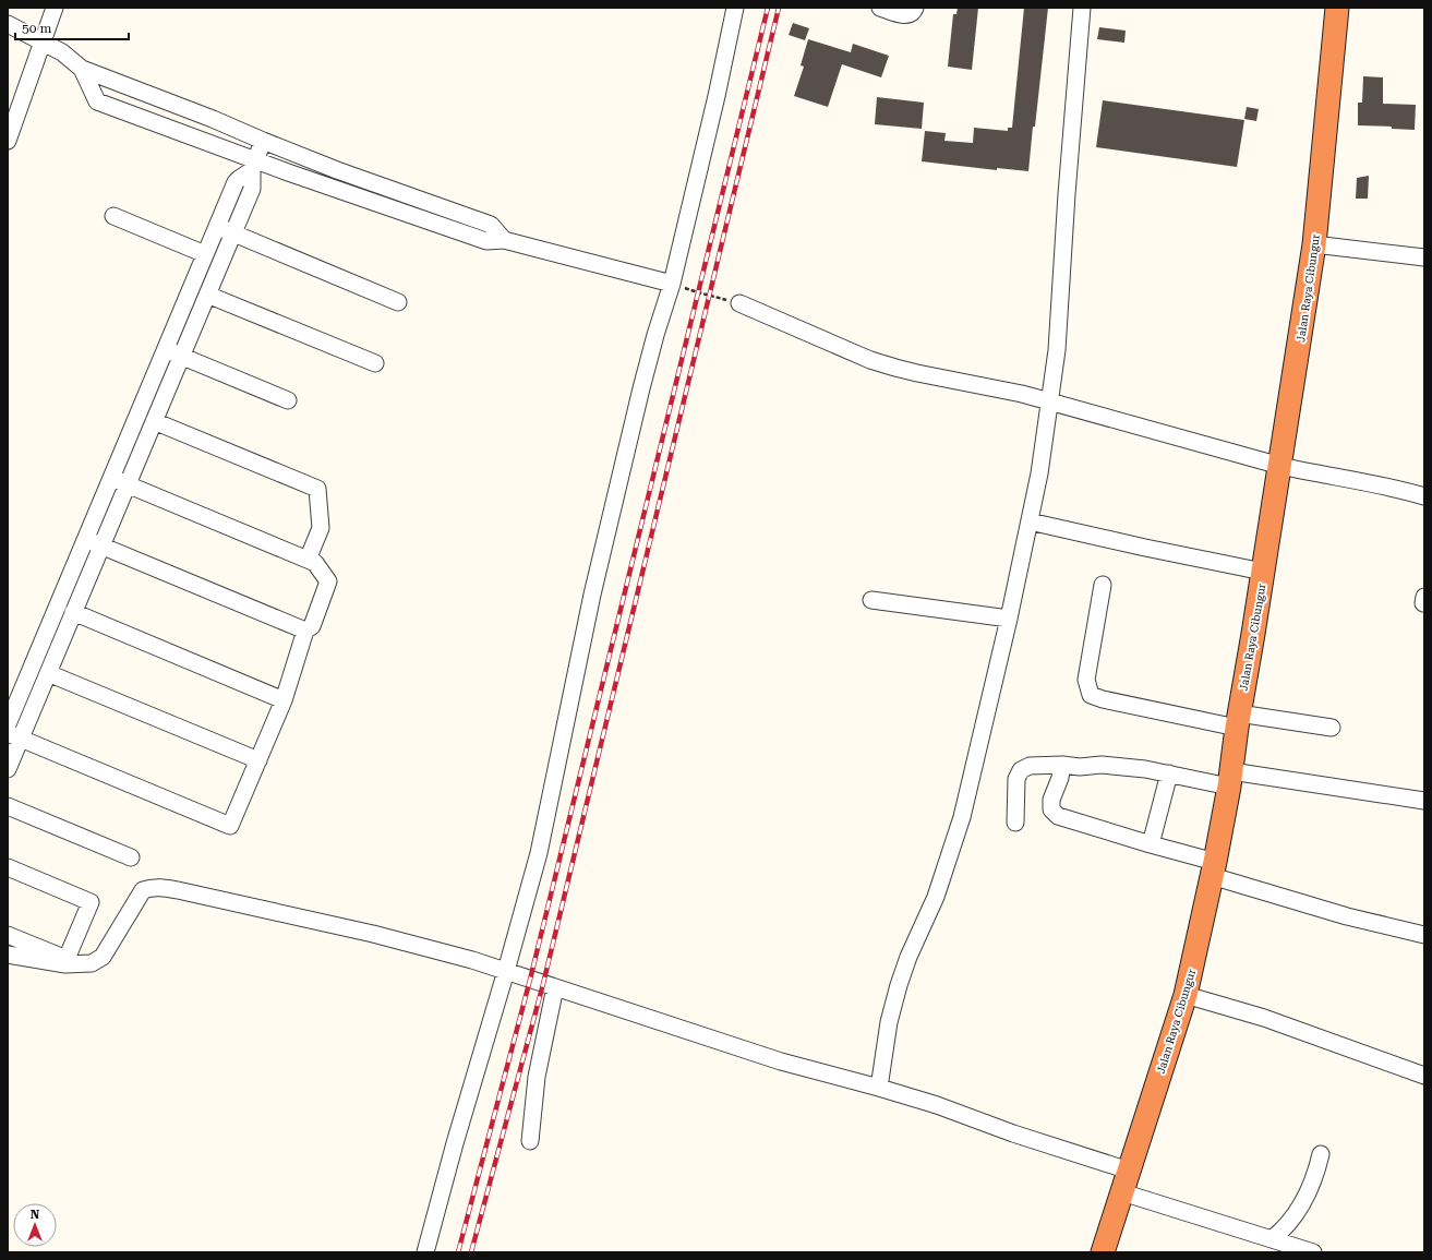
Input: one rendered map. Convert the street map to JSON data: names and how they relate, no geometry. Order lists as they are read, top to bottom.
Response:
{
  "streets": {
    "highway": ["Jalan Raya Cibungur"]
  },
  "scale_bar": "50 m",
  "north": "top"
}
